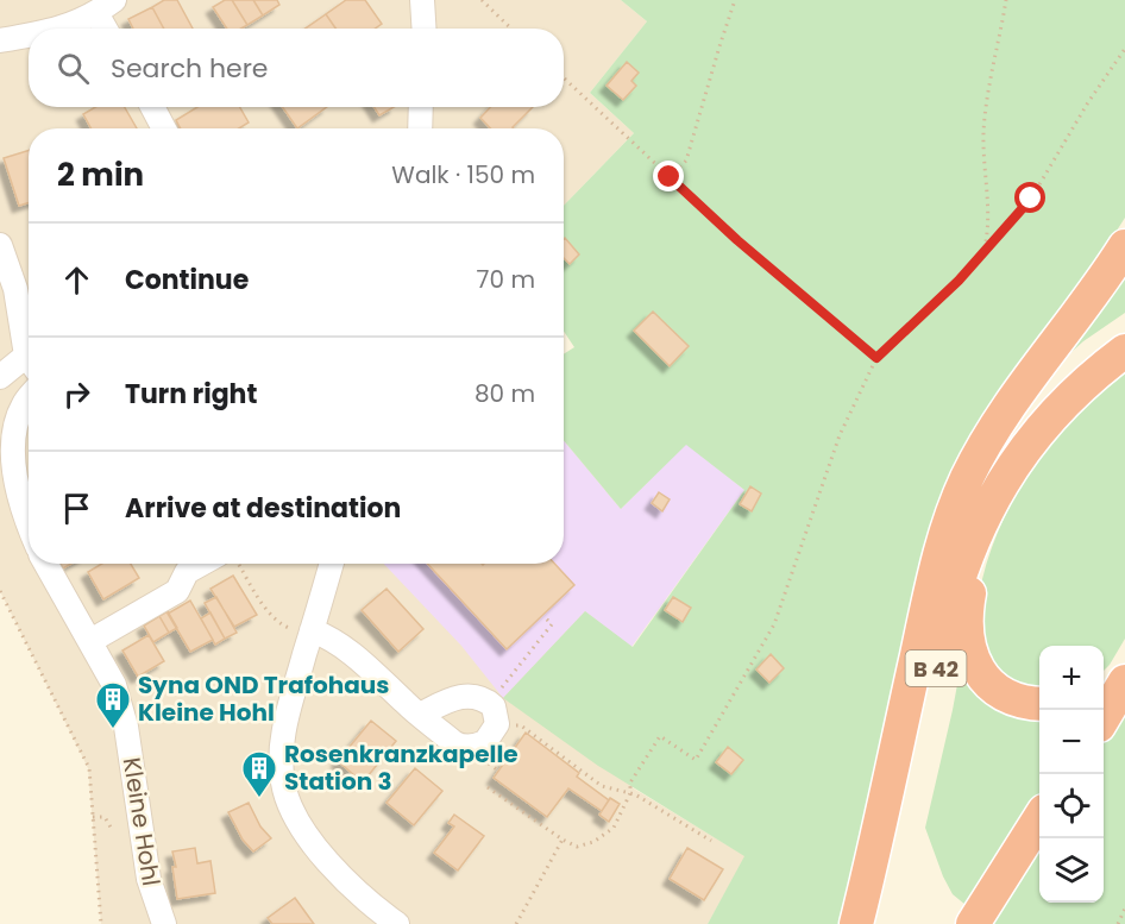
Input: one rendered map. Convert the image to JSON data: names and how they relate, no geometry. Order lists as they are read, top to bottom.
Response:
{
  "streets": {
    "highway": ["B 42"],
    "street": ["Kleine Hohl"]
  },
  "places": {
    "building": ["Syna OND Trafohaus Kleine Hohl", "Rosenkranzkapelle Station 3"]
  },
  "page": {
    "search": "Search here",
    "heading": ["2 min", "Walk · 150 m"],
    "list": [
      ["Continue", "70 m"],
      ["Turn right", "80 m"],
      "Arrive at destination"
    ],
    "map_buttons": ["+", "−"]
  }
}
